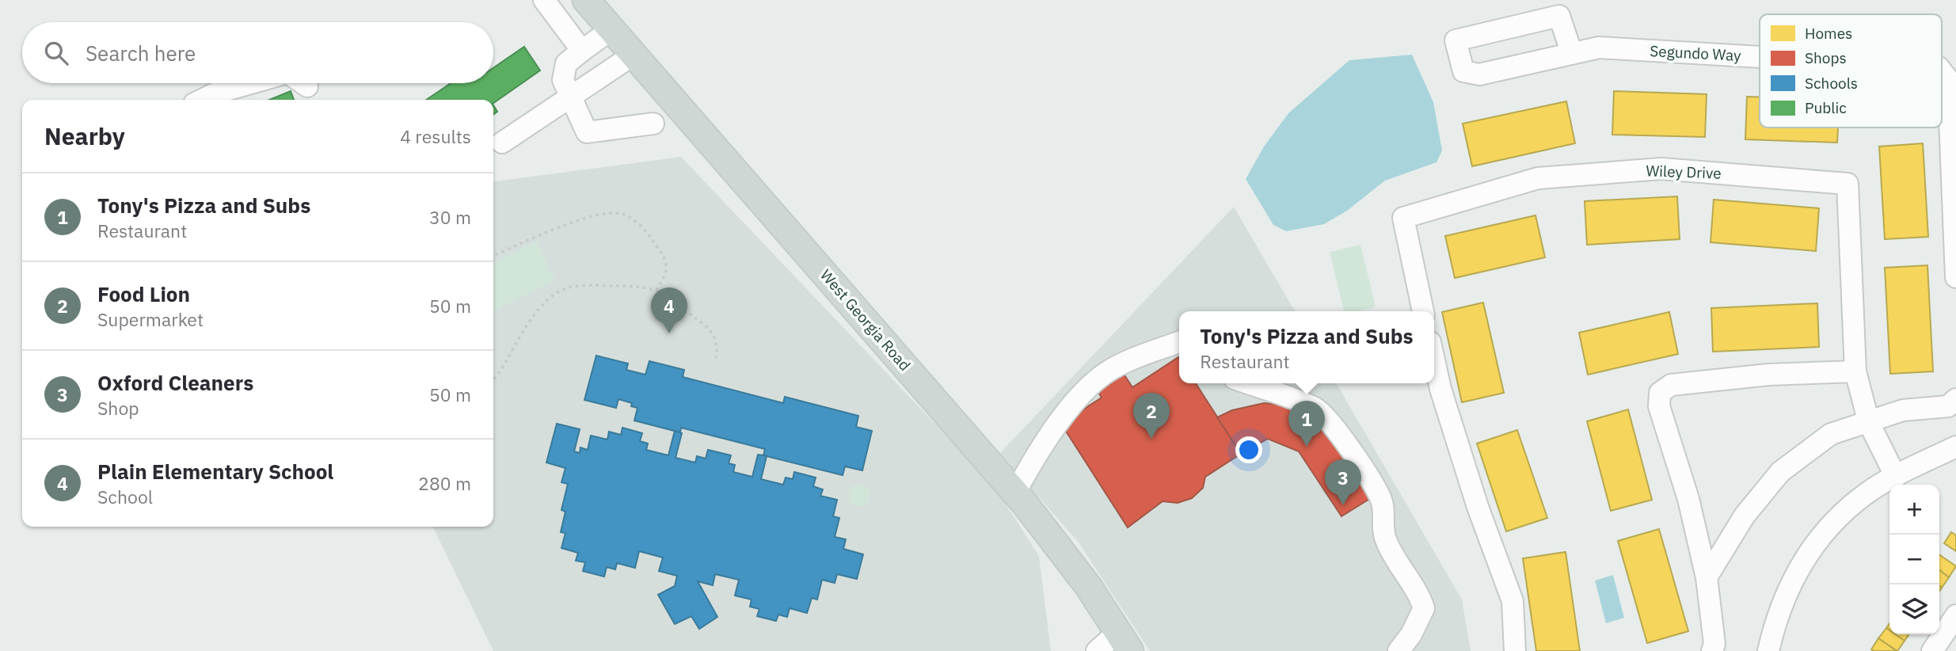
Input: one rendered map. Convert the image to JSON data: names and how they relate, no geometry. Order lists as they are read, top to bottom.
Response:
{
  "streets": {
    "main road": ["West Georgia Road"],
    "street": ["Segundo Way", "Wiley Drive"]
  },
  "legend": [
    "Homes",
    "Shops",
    "Schools",
    "Public"
  ],
  "page": {
    "search": "Search here",
    "heading": ["Nearby", "4 results"],
    "list": [
      {
        "mark": "1",
        "name": "Tony's Pizza and Subs",
        "note": "Restaurant",
        "value": "30 m"
      },
      {
        "mark": "2",
        "name": "Food Lion",
        "note": "Supermarket",
        "value": "50 m"
      },
      {
        "mark": "3",
        "name": "Oxford Cleaners",
        "note": "Shop",
        "value": "50 m"
      },
      {
        "mark": "4",
        "name": "Plain Elementary School",
        "note": "School",
        "value": "280 m"
      }
    ],
    "pins": [
      "4",
      "2",
      "1",
      "3"
    ],
    "popup": ["Tony's Pizza and Subs", "Restaurant"],
    "map_buttons": ["+", "−"]
  }
}
